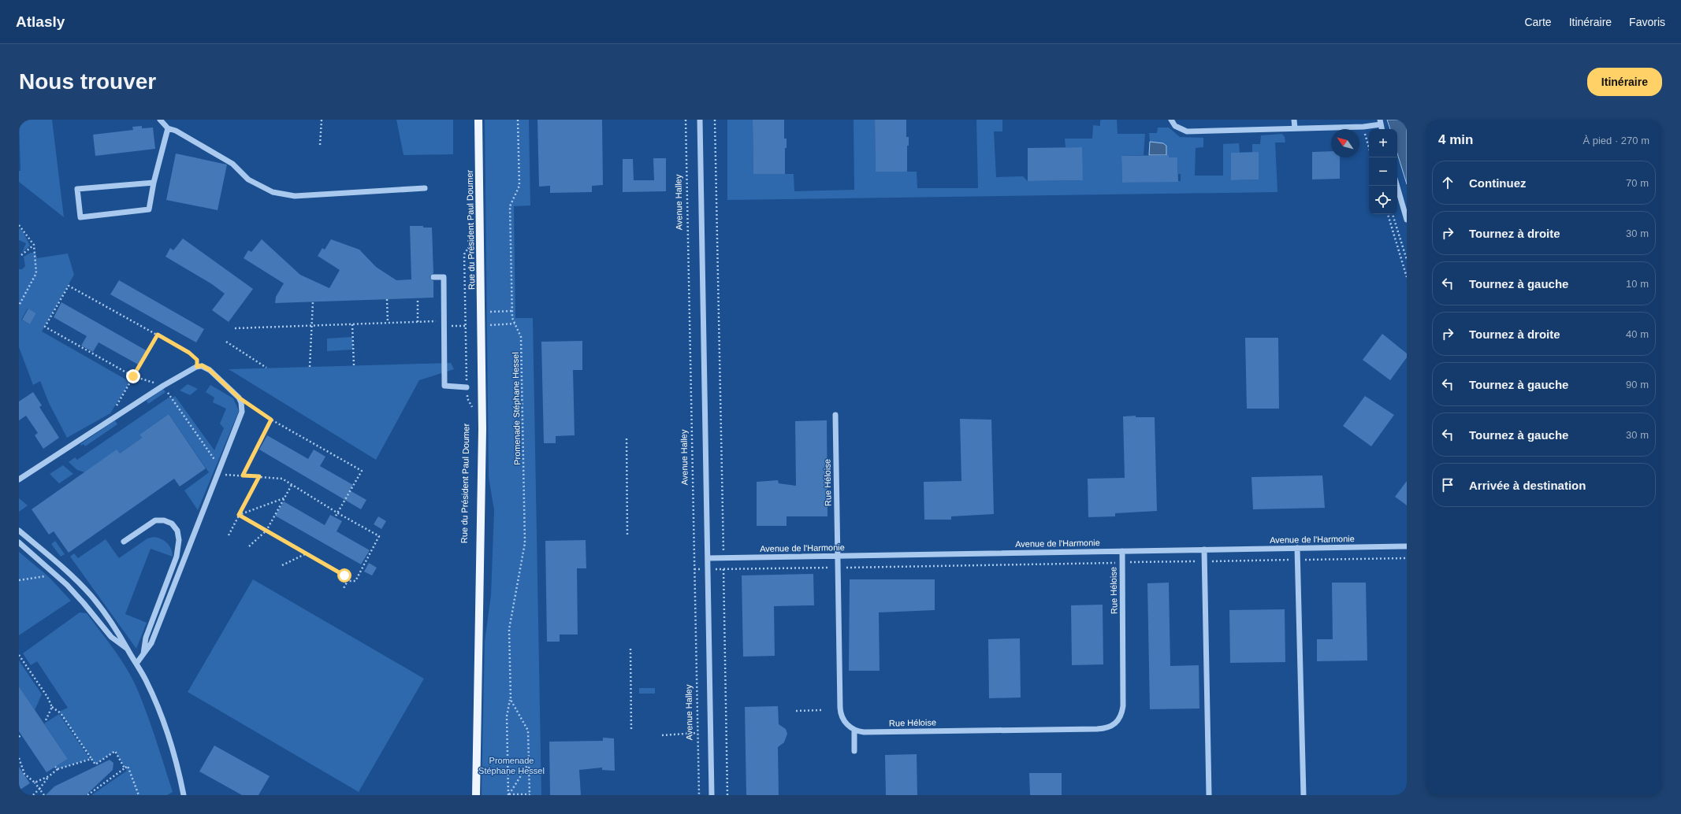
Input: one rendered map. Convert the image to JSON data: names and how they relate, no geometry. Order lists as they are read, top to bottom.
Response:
{
  "streets": {
    "main road": ["Rue du Président Paul Doumer"],
    "street": ["Rue Héloise", "Avenue de l'Harmonie"],
    "path": ["Avenue Halley", "Promenade Stéphane Hessel"]
  },
  "crossings": [
    ["Rue Héloise", "Avenue de l'Harmonie"]
  ],
  "parks": ["Promenade Stéphane Hessel"],
  "north": "top left",
  "page": {
    "header": "Atlasly",
    "nav": ["Carte", "Itinéraire", "Favoris"],
    "buttons": "Itinéraire",
    "title": "Nous trouver",
    "heading": ["4 min", "À pied · 270 m"],
    "map_buttons": ["+", "−"],
    "list": [
      ["Continuez", "70 m"],
      ["Tournez à droite", "30 m"],
      ["Tournez à gauche", "10 m"],
      ["Tournez à droite", "40 m"],
      ["Tournez à gauche", "90 m"],
      ["Tournez à gauche", "30 m"],
      "Arrivée à destination"
    ]
  }
}
